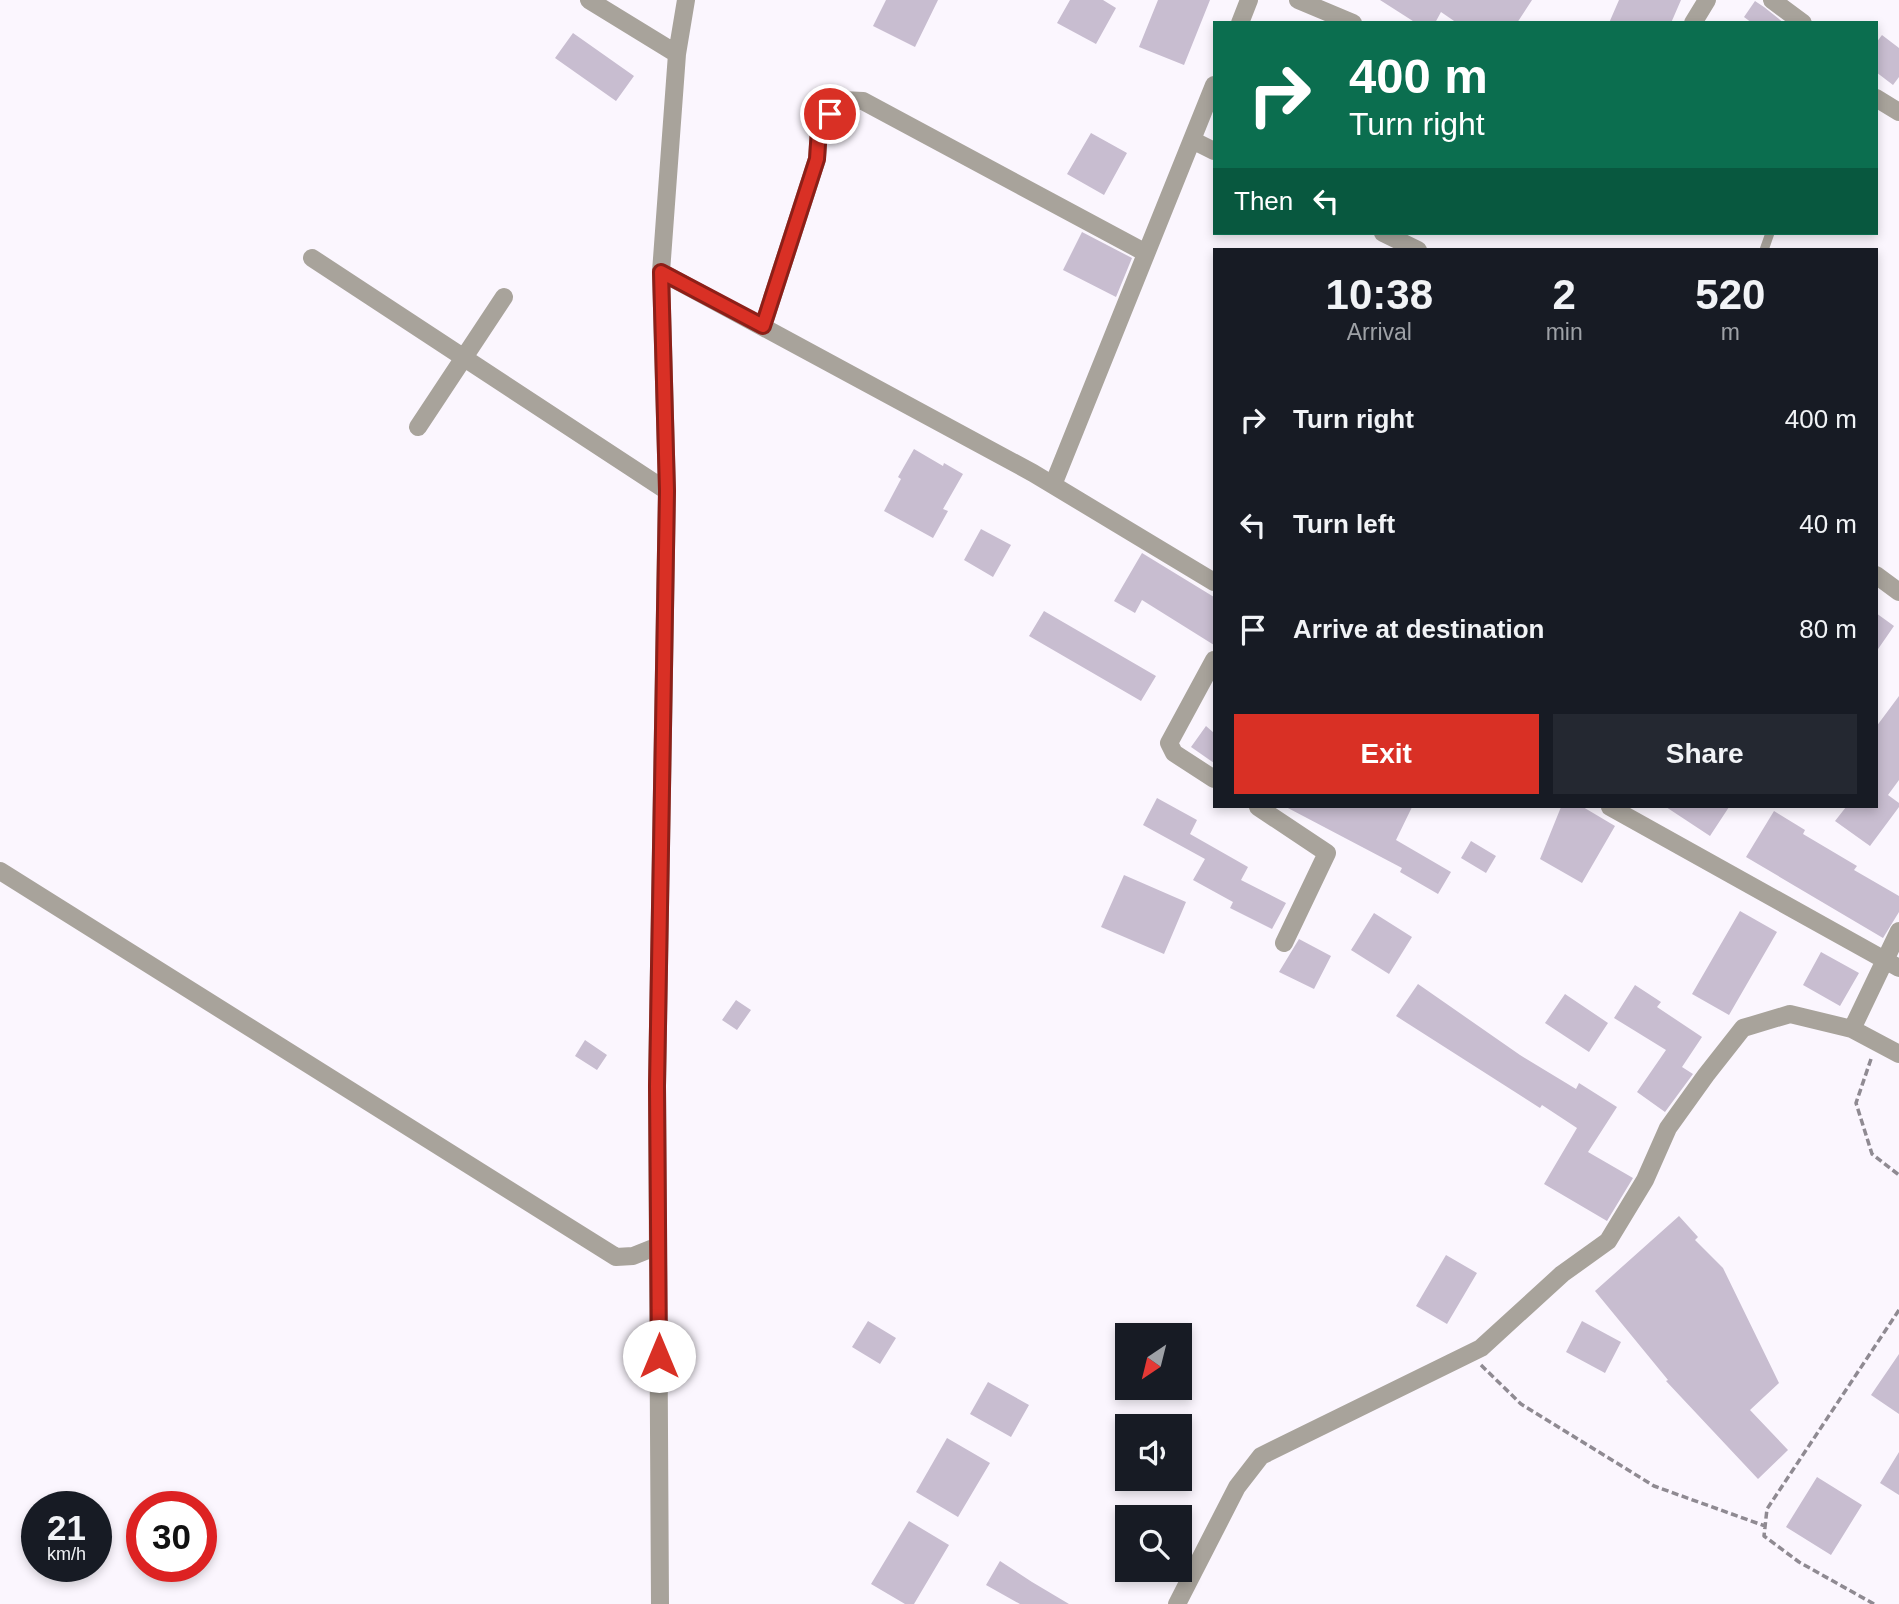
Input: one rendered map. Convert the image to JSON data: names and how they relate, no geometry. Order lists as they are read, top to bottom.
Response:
{
  "north": "bottom left",
  "page": {
    "turn": ["400 m", "Turn right"],
    "then": "Then",
    "eta": [
      "10:38",
      "Arrival",
      "2",
      "min",
      "520",
      "m"
    ],
    "list": [
      {
        "name": "Turn right",
        "value": "400 m"
      },
      {
        "name": "Turn left",
        "value": "40 m"
      },
      {
        "name": "Arrive at destination",
        "value": "80 m"
      }
    ],
    "buttons": ["Exit", "Share"],
    "speed": "21 km/h",
    "limit": "30"
  }
}
